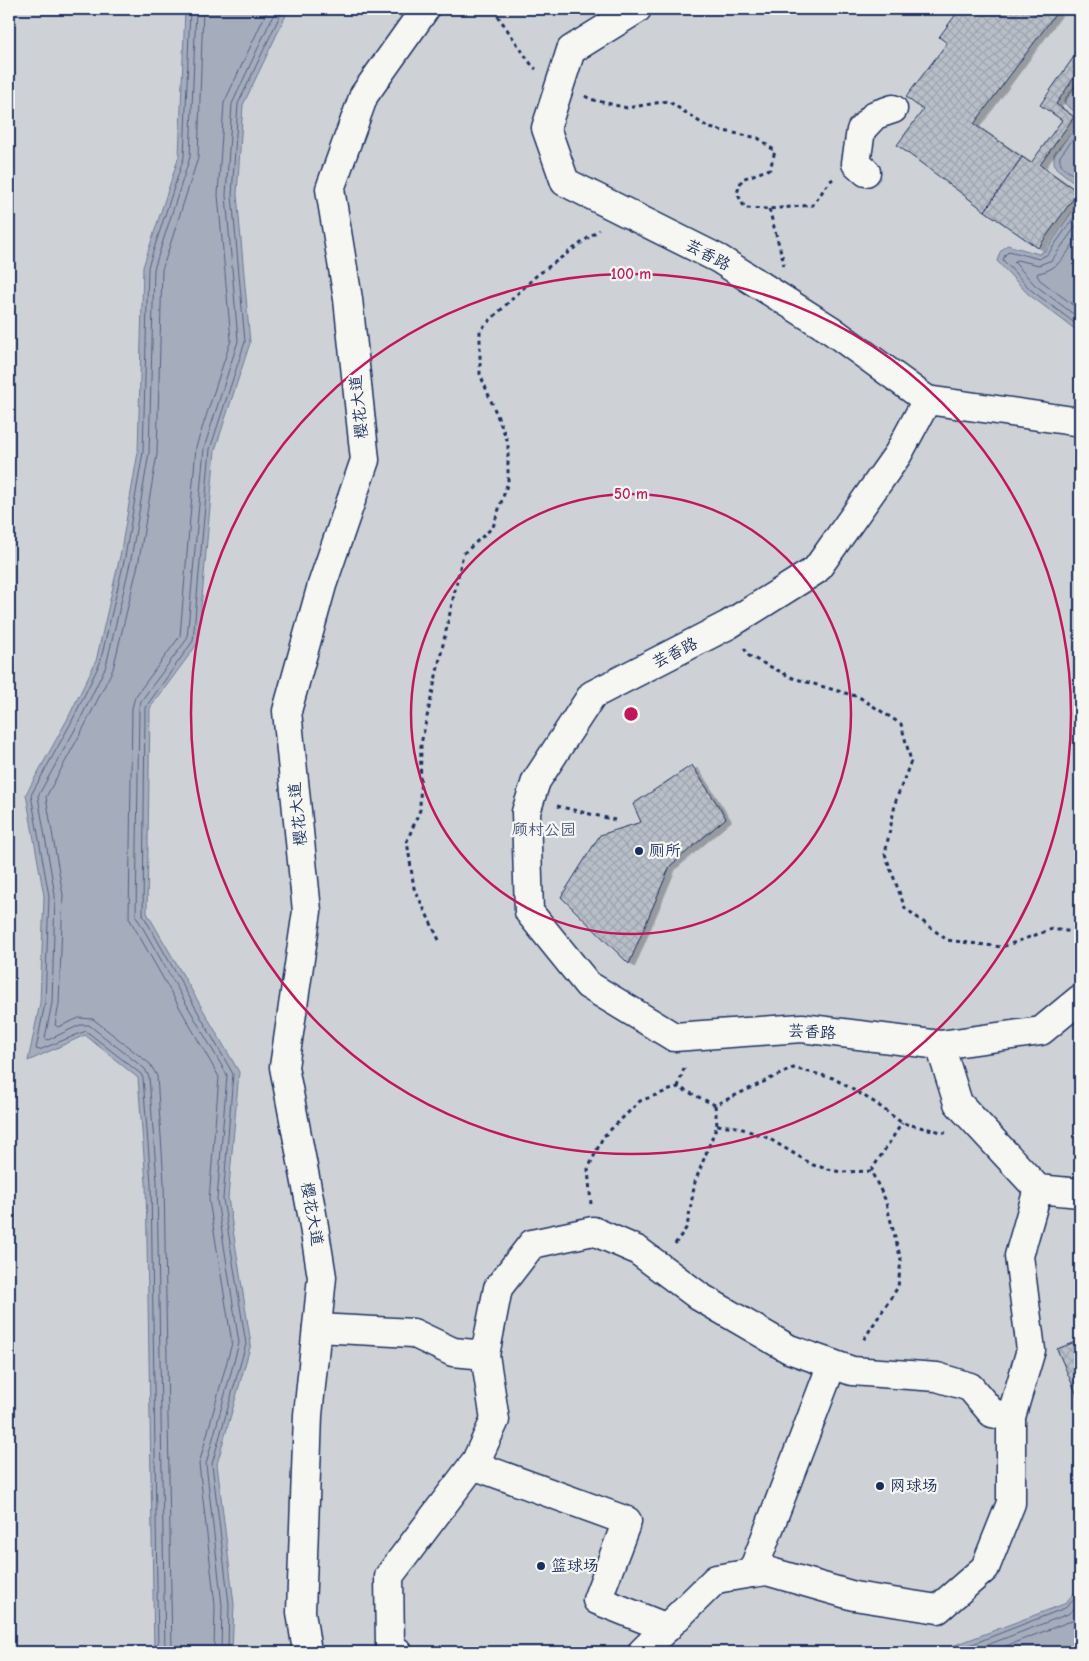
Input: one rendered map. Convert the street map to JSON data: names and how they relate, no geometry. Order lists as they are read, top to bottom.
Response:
{
  "streets": {
    "street": ["芸香路", "樱花大道"]
  },
  "parks": ["顾村公园"],
  "places": ["厕所", "网球场", "篮球场"],
  "rings": ["100 m", "50 m"]
}
